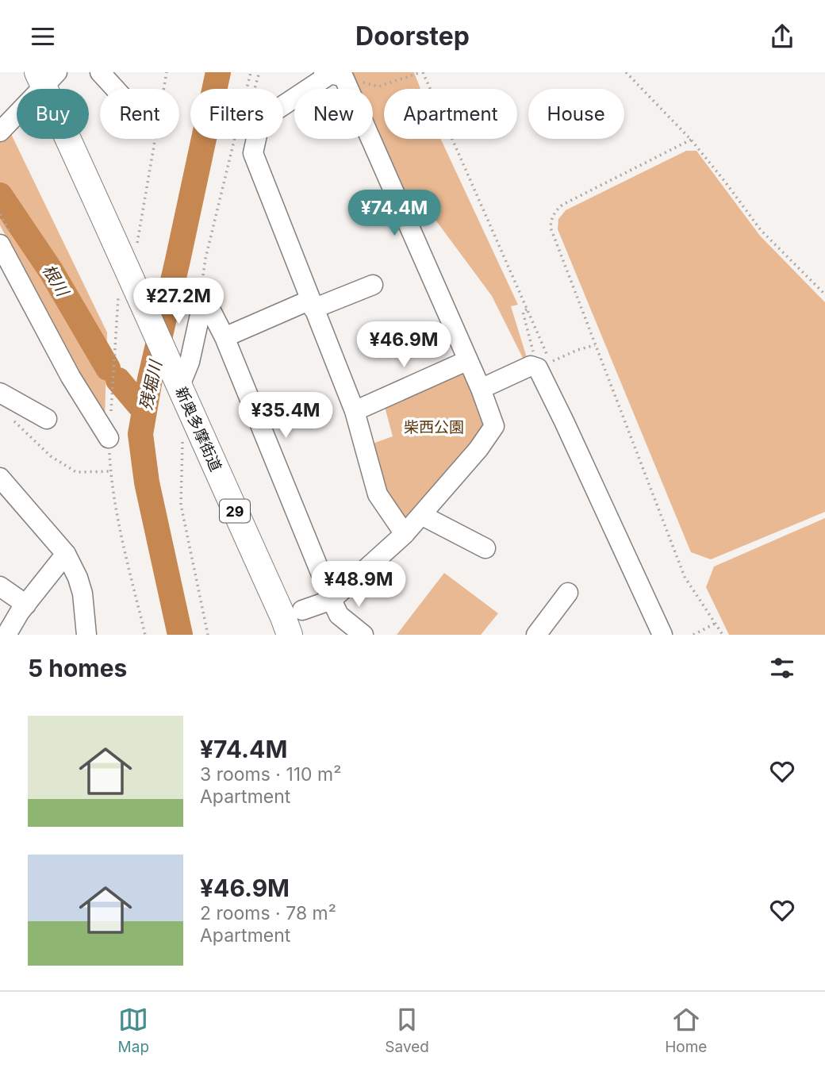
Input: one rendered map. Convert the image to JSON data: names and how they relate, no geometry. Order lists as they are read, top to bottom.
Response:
{
  "streets": {
    "main road": ["新奥多摩街道", "29"]
  },
  "water": ["根川", "残堀川"],
  "parks": ["柴西公園"],
  "page": {
    "header": "Doorstep",
    "chip": [
      "Buy",
      "Rent",
      "Filters",
      "New",
      "Apartment",
      "House"
    ],
    "price": [
      "¥74.4M",
      "¥27.2M",
      "¥46.9M",
      "¥35.4M",
      "¥48.9M"
    ],
    "heading": "5 homes",
    "list": [
      {
        "name": "¥74.4M",
        "note": "3 rooms · 110 m² · Apartment"
      },
      {
        "name": "¥46.9M",
        "note": "2 rooms · 78 m² · Apartment"
      }
    ],
    "tabs": ["Map", "Saved", "Home"]
  }
}
